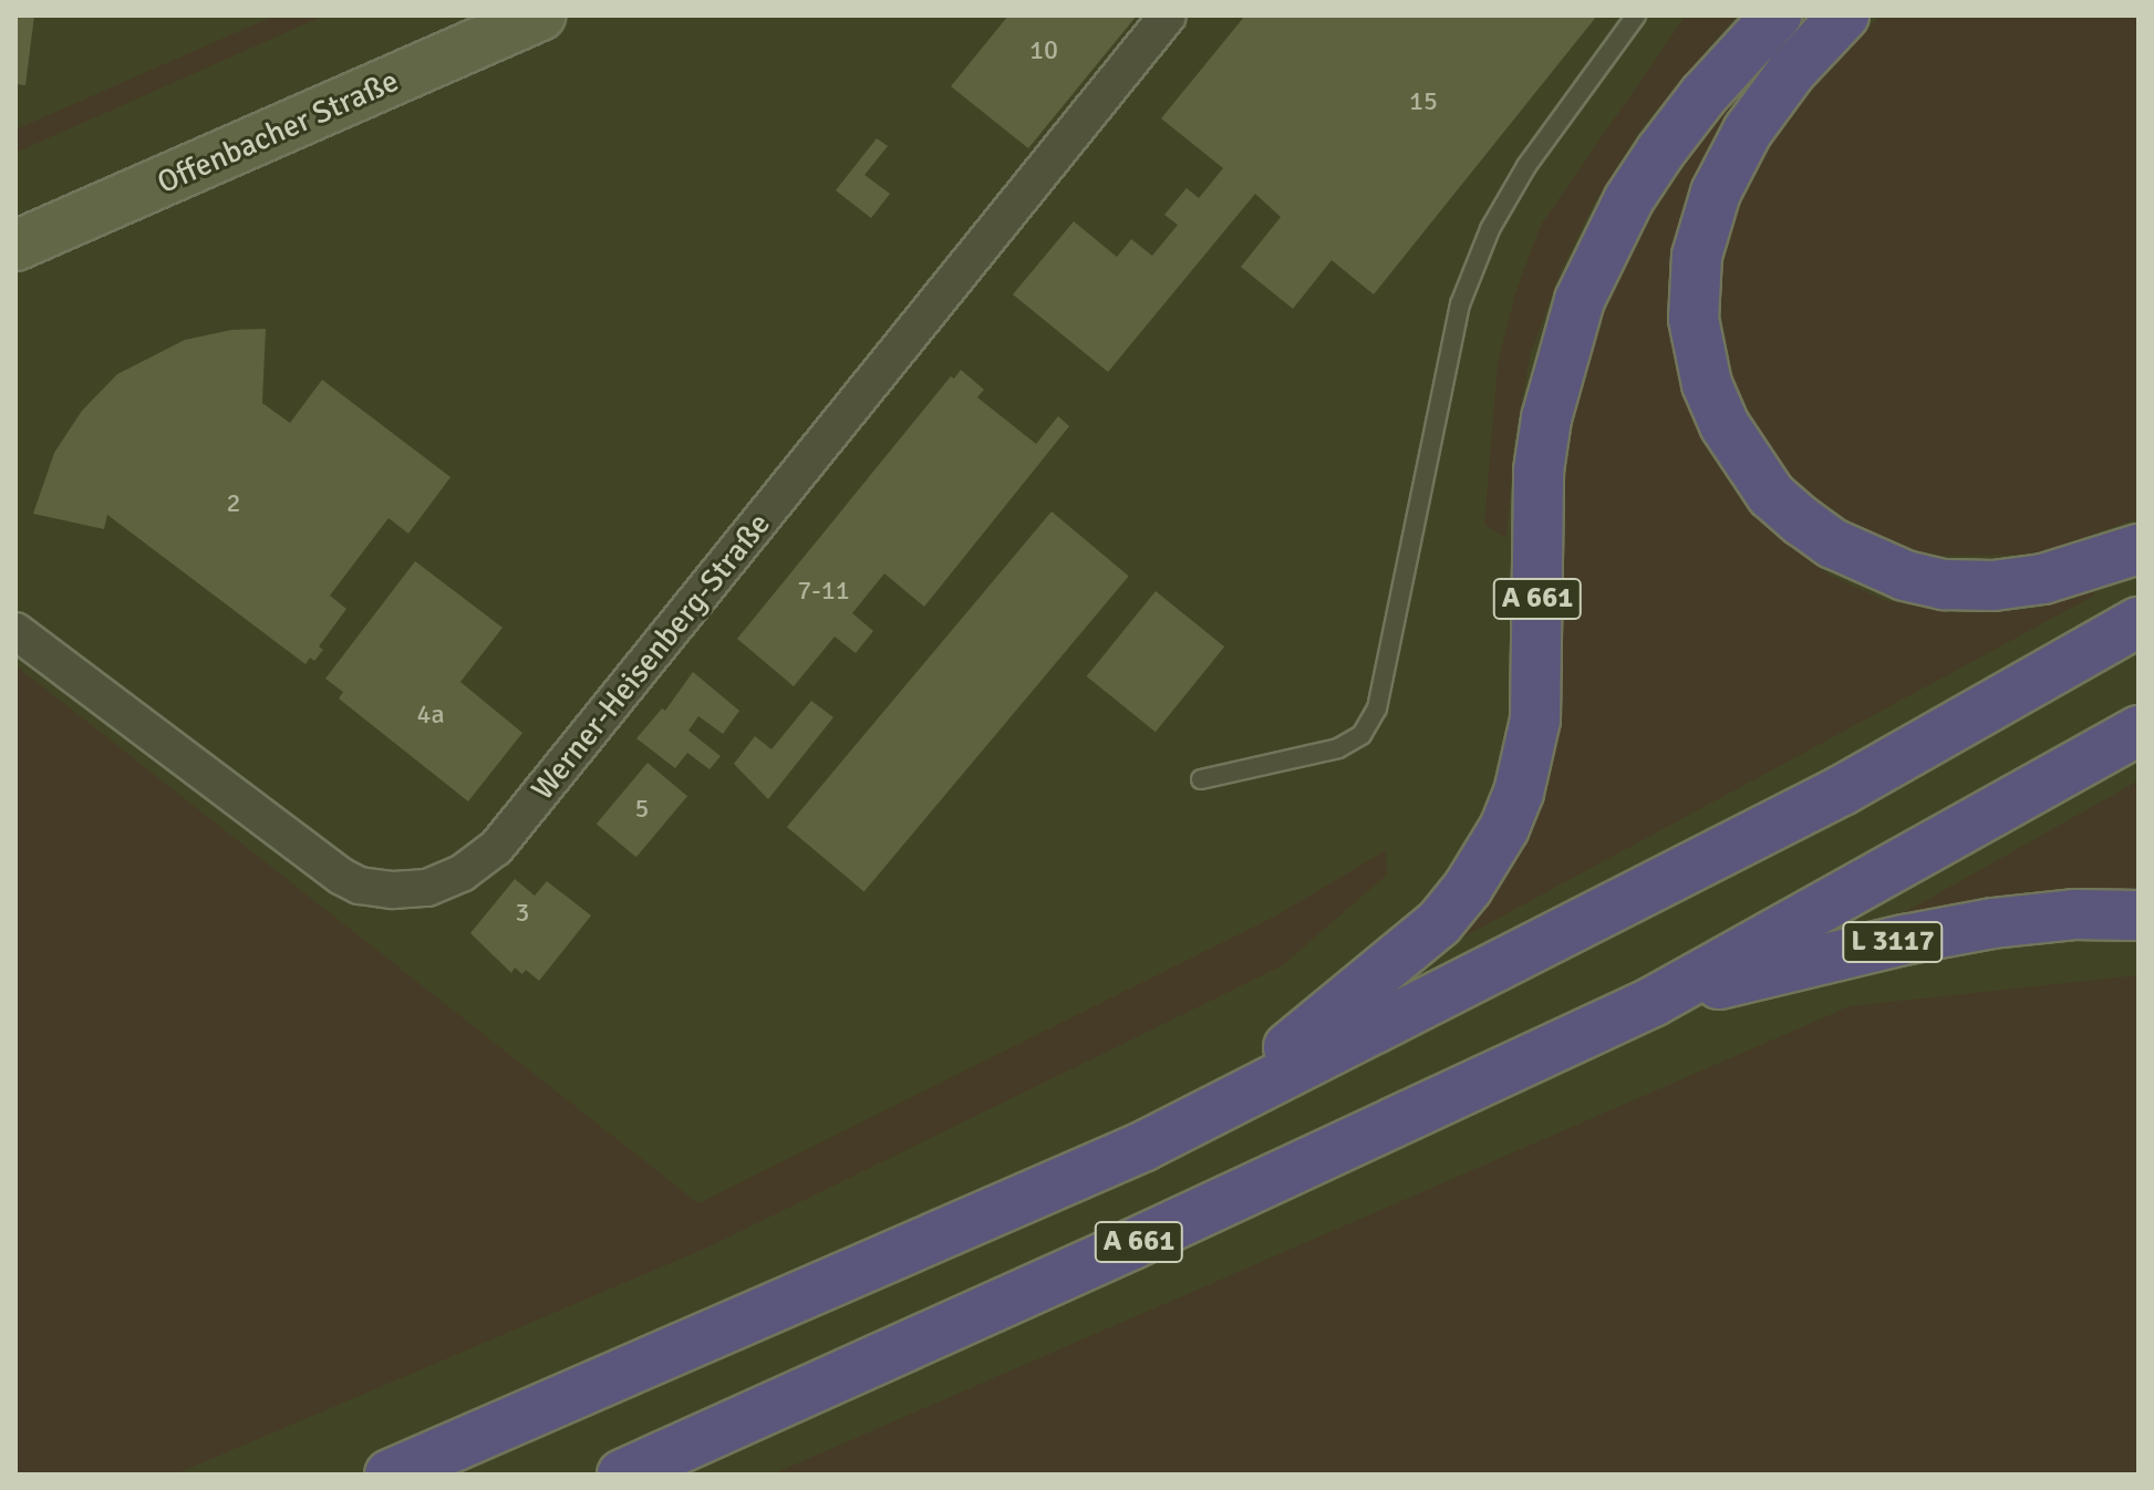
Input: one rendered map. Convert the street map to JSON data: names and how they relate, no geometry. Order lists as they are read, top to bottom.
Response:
{
  "streets": {
    "highway": ["A 661", "L 3117"],
    "main road": ["Offenbacher Straße"],
    "street": ["Werner-Heisenberg-Straße"]
  },
  "crossings": [
    ["A 661", "L 3117"]
  ],
  "house_numbers": [
    "10",
    "15",
    "2",
    "7-11",
    "4a",
    "5",
    "3"
  ]
}
